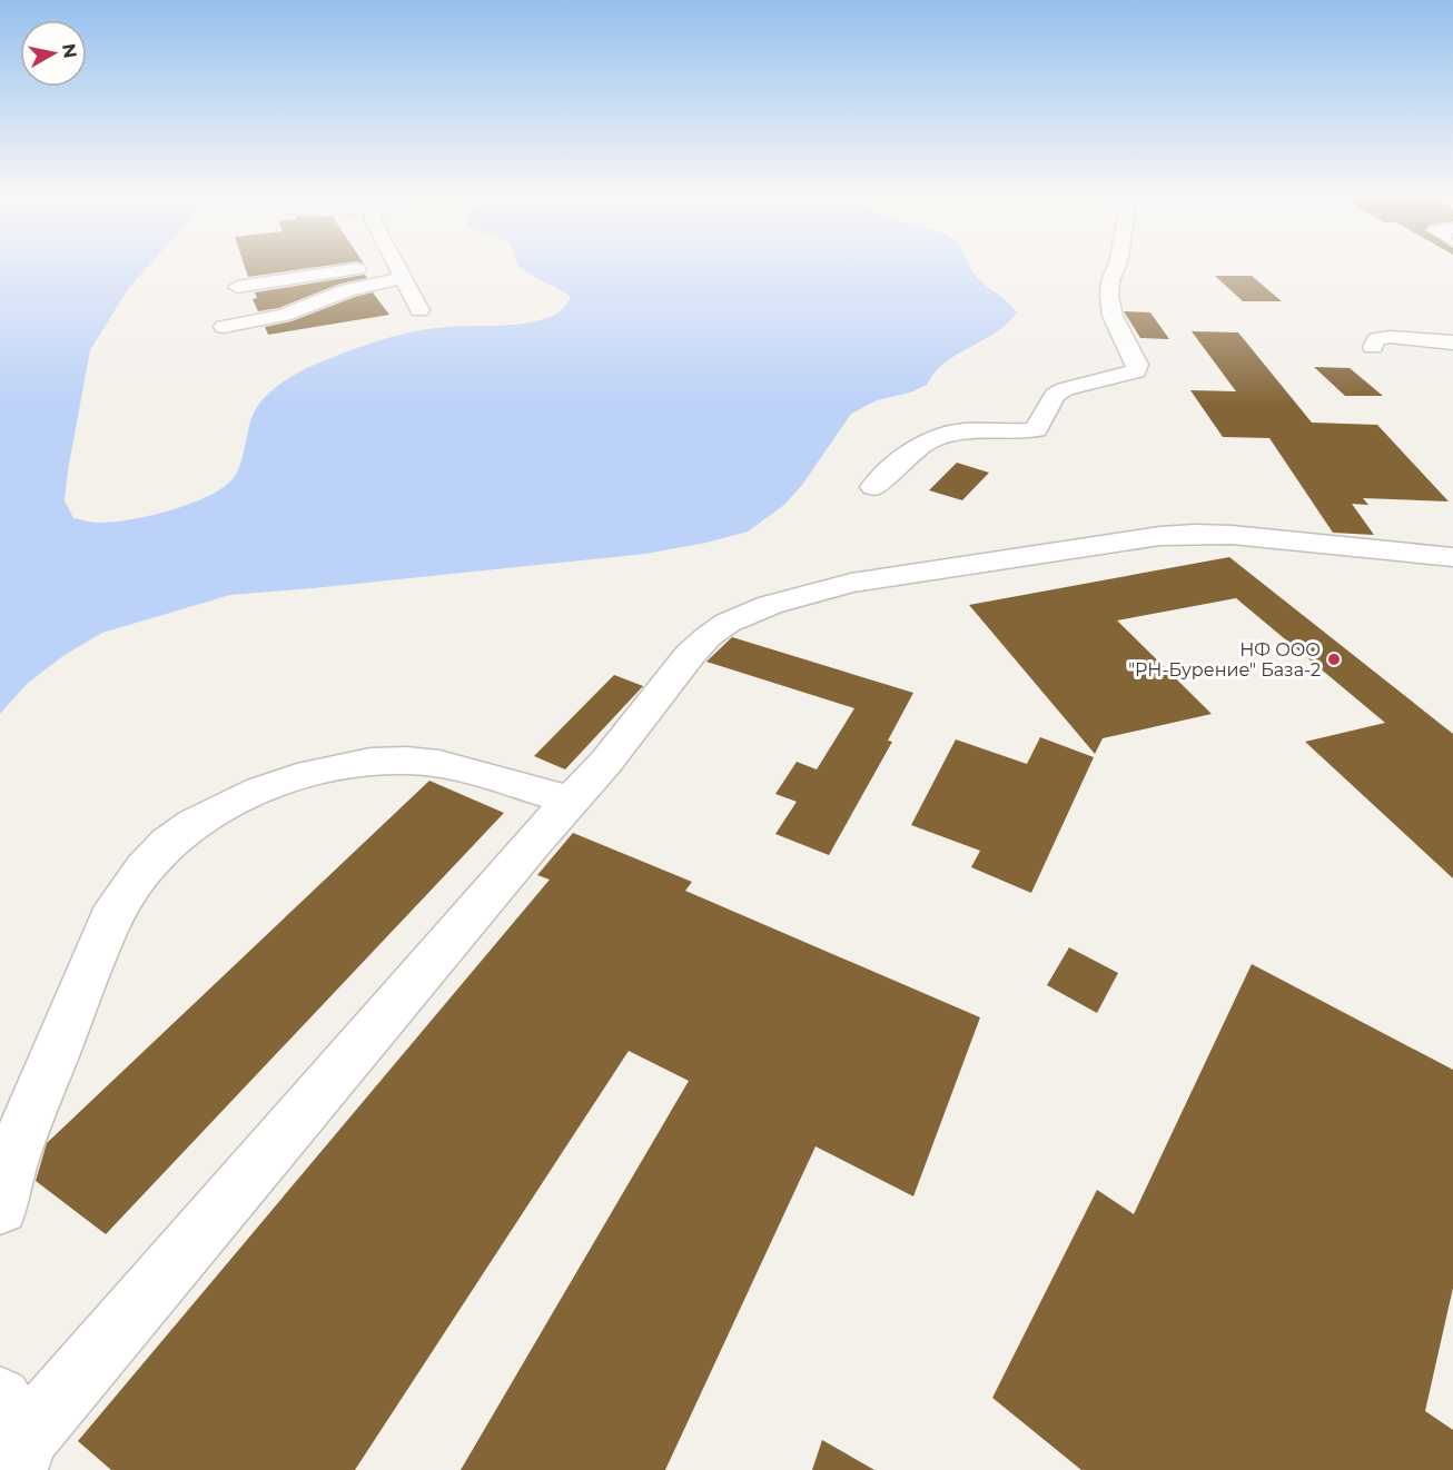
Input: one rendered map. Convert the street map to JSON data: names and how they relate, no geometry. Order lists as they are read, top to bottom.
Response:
{
  "places": ["НФ ООО \"РН-Бурение\" База-2"],
  "north": "right"
}
